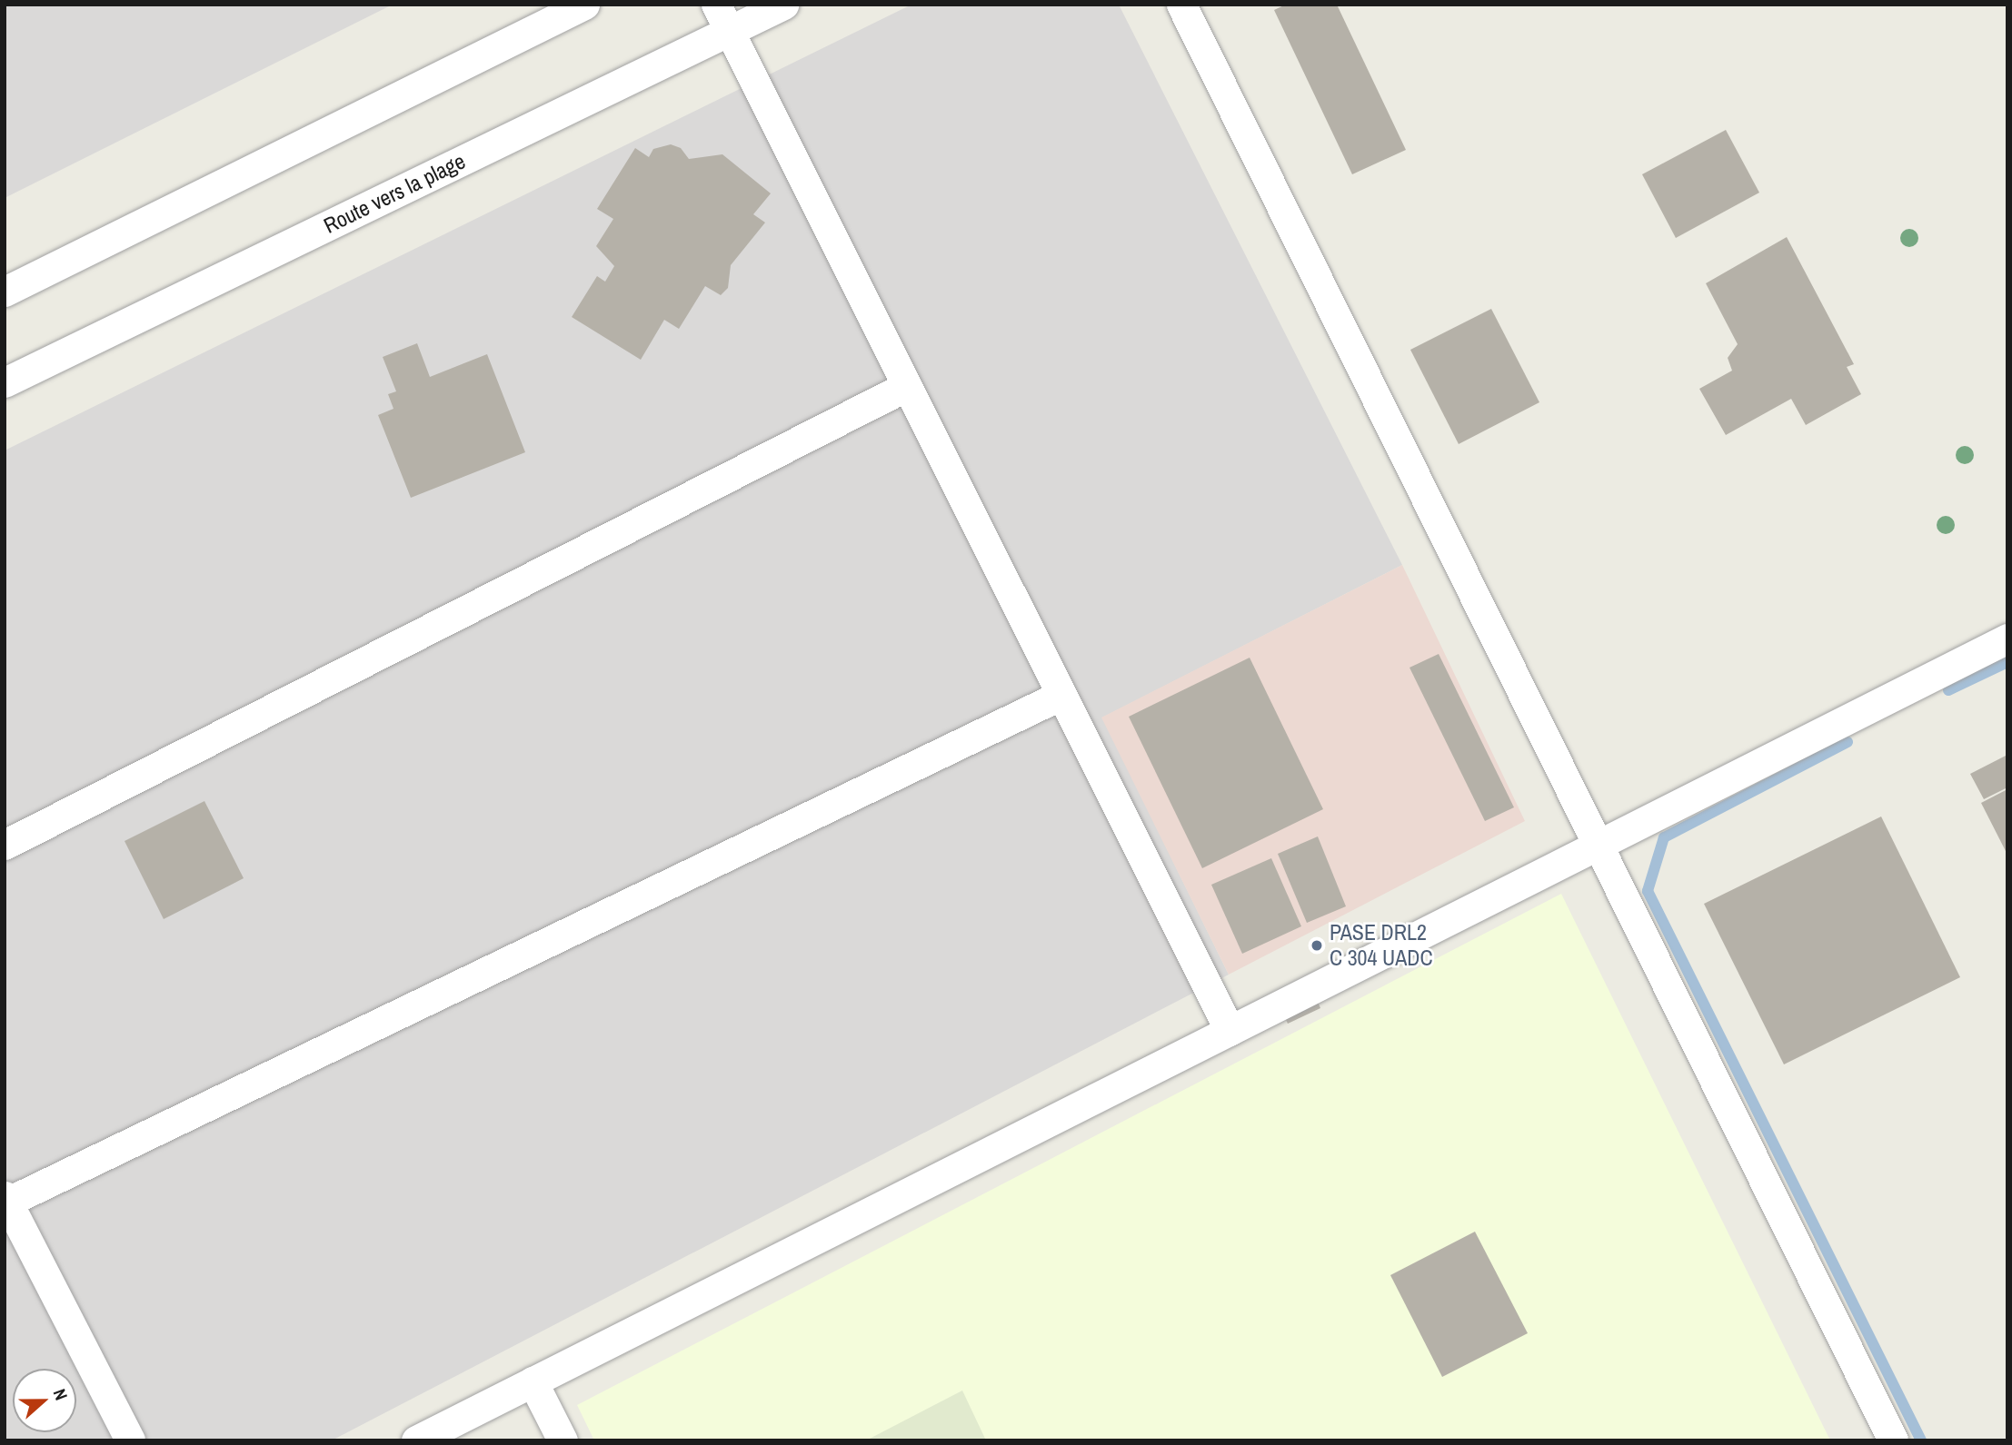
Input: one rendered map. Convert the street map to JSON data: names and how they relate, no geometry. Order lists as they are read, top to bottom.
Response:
{
  "streets": {
    "street": ["Route vers la plage"]
  },
  "places": ["PASE DRL2 C 304 UADC"],
  "north": "right"
}
